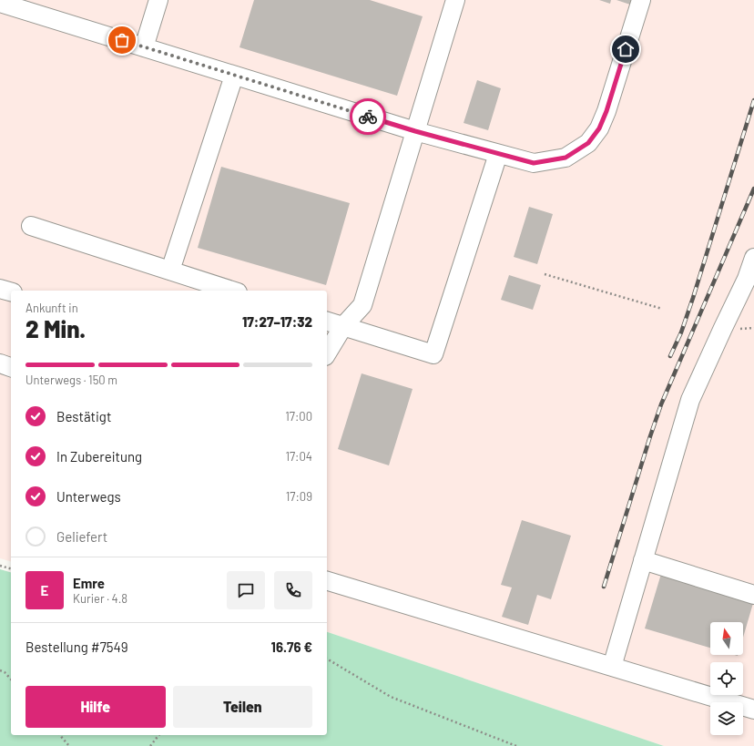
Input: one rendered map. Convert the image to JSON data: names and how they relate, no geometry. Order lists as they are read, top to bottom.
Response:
{
  "north": "top",
  "page": {
    "heading": ["2 Min.", "Ankunft in", "17:27–17:32"],
    "panel": [
      "Emre",
      "Kurier · 4.8",
      "Bestellung #7549",
      "16.76 €"
    ],
    "bar": "Unterwegs · 150 m",
    "list": [
      ["Bestätigt", "17:00"],
      ["In Zubereitung", "17:04"],
      ["Unterwegs", "17:09"],
      "Geliefert"
    ],
    "round": "E",
    "buttons": ["Hilfe", "Teilen"]
  }
}
